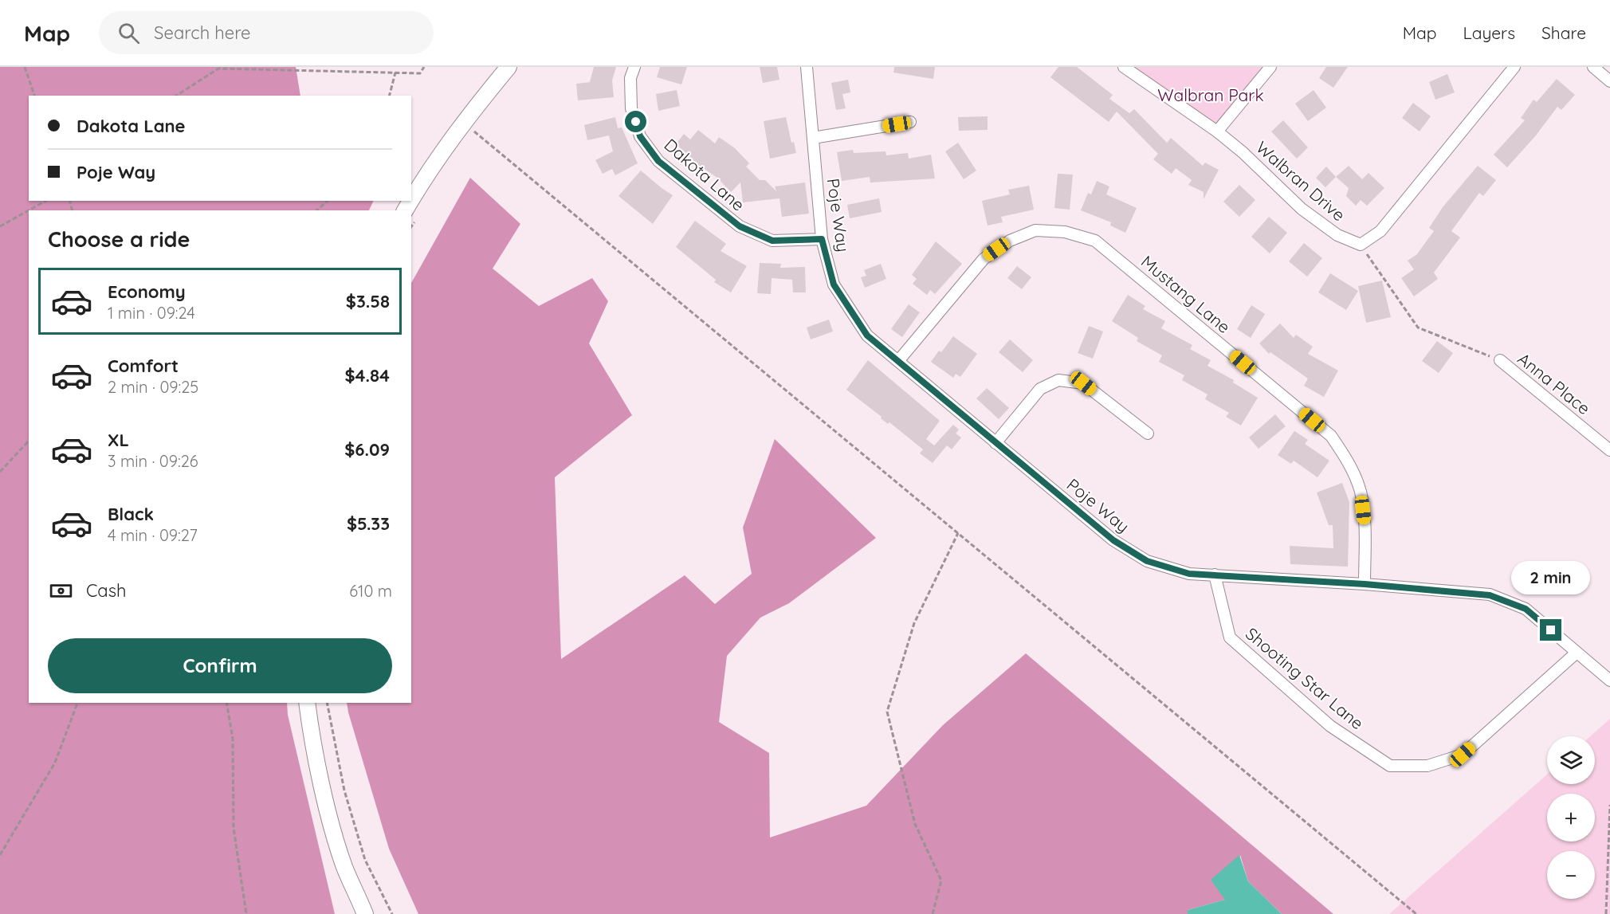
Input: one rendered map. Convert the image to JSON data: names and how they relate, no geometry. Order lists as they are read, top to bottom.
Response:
{
  "streets": {
    "street": [
      "Dakota Lane",
      "Walbran Drive",
      "Poje Way",
      "Mustang Lane",
      "Anna Place",
      "Shooting Star Lane"
    ]
  },
  "crossings": [
    ["Dakota Lane", "Poje Way"],
    ["Poje Way", "Mustang Lane"],
    ["Poje Way", "Shooting Star Lane"]
  ],
  "parks": ["Walbran Park"],
  "page": {
    "header": "Map",
    "search": "Search here",
    "nav": ["Map", "Layers", "Share"],
    "banner": ["Dakota Lane", "Poje Way"],
    "heading": "Choose a ride",
    "list": [
      {
        "name": "Economy",
        "note": "1 min · 09:24",
        "value": "$3.58"
      },
      {
        "name": "Comfort",
        "note": "2 min · 09:25",
        "value": "$4.84"
      },
      {
        "name": "XL",
        "note": "3 min · 09:26",
        "value": "$6.09"
      },
      {
        "name": "Black",
        "note": "4 min · 09:27",
        "value": "$5.33"
      }
    ],
    "bubble": "2 min",
    "pay": ["Cash", "610 m"],
    "buttons": "Confirm",
    "map_buttons": ["+", "−"]
  }
}
